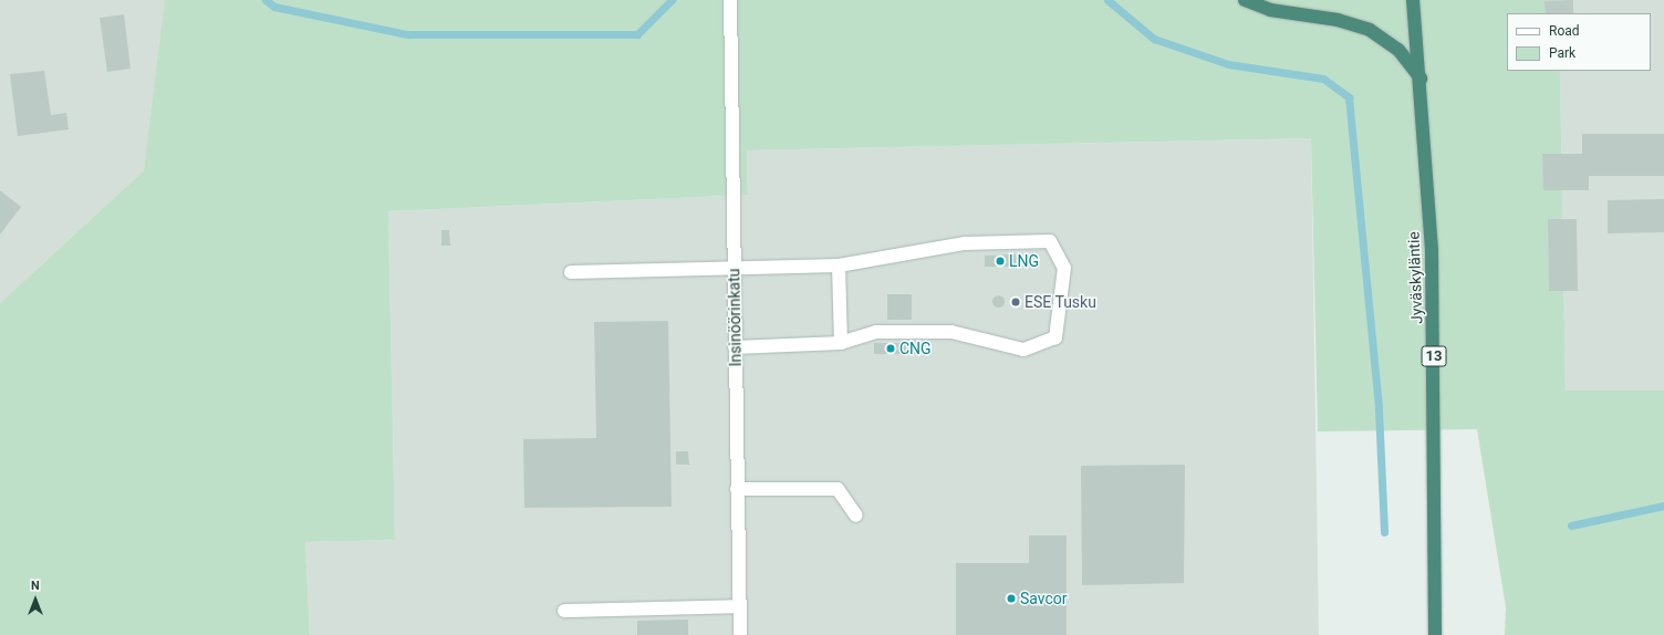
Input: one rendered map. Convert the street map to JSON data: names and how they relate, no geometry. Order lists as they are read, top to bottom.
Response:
{
  "streets": {
    "highway": ["Jyväskyläntie", "13"],
    "street": ["Insinöörinkatu"]
  },
  "places": [
    "LNG",
    "ESE Tusku",
    "CNG",
    "Savcor"
  ],
  "legend": ["Road", "Park"],
  "north": "top"
}
